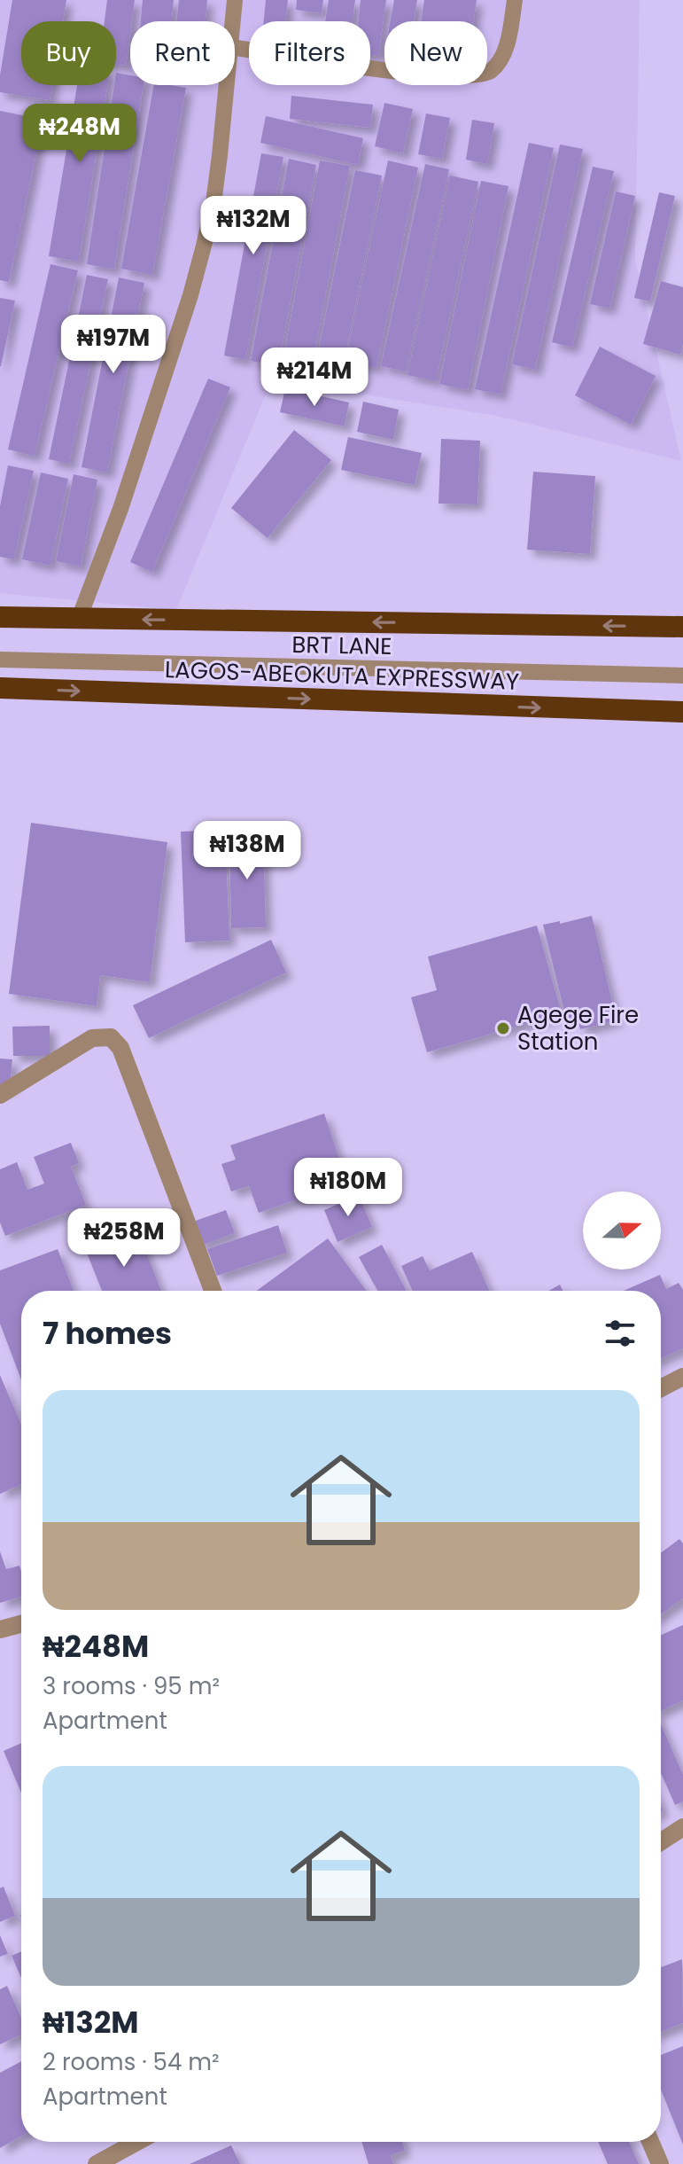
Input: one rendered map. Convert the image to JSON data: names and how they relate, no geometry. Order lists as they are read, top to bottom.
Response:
{
  "streets": {
    "highway": ["LAGOS-ABEOKUTA EXPRESSWAY"],
    "lane": ["BRT LANE"]
  },
  "places": ["Agege Fire Station"],
  "north": "right",
  "page": {
    "chip": [
      "Buy",
      "Rent",
      "Filters",
      "New"
    ],
    "price": [
      "₦248M",
      "₦132M",
      "₦197M",
      "₦214M",
      "₦138M",
      "₦180M",
      "₦258M"
    ],
    "heading": "7 homes",
    "list": [
      {
        "name": "₦248M",
        "note": "3 rooms · 95 m² · Apartment"
      },
      {
        "name": "₦132M",
        "note": "2 rooms · 54 m² · Apartment"
      }
    ]
  }
}
